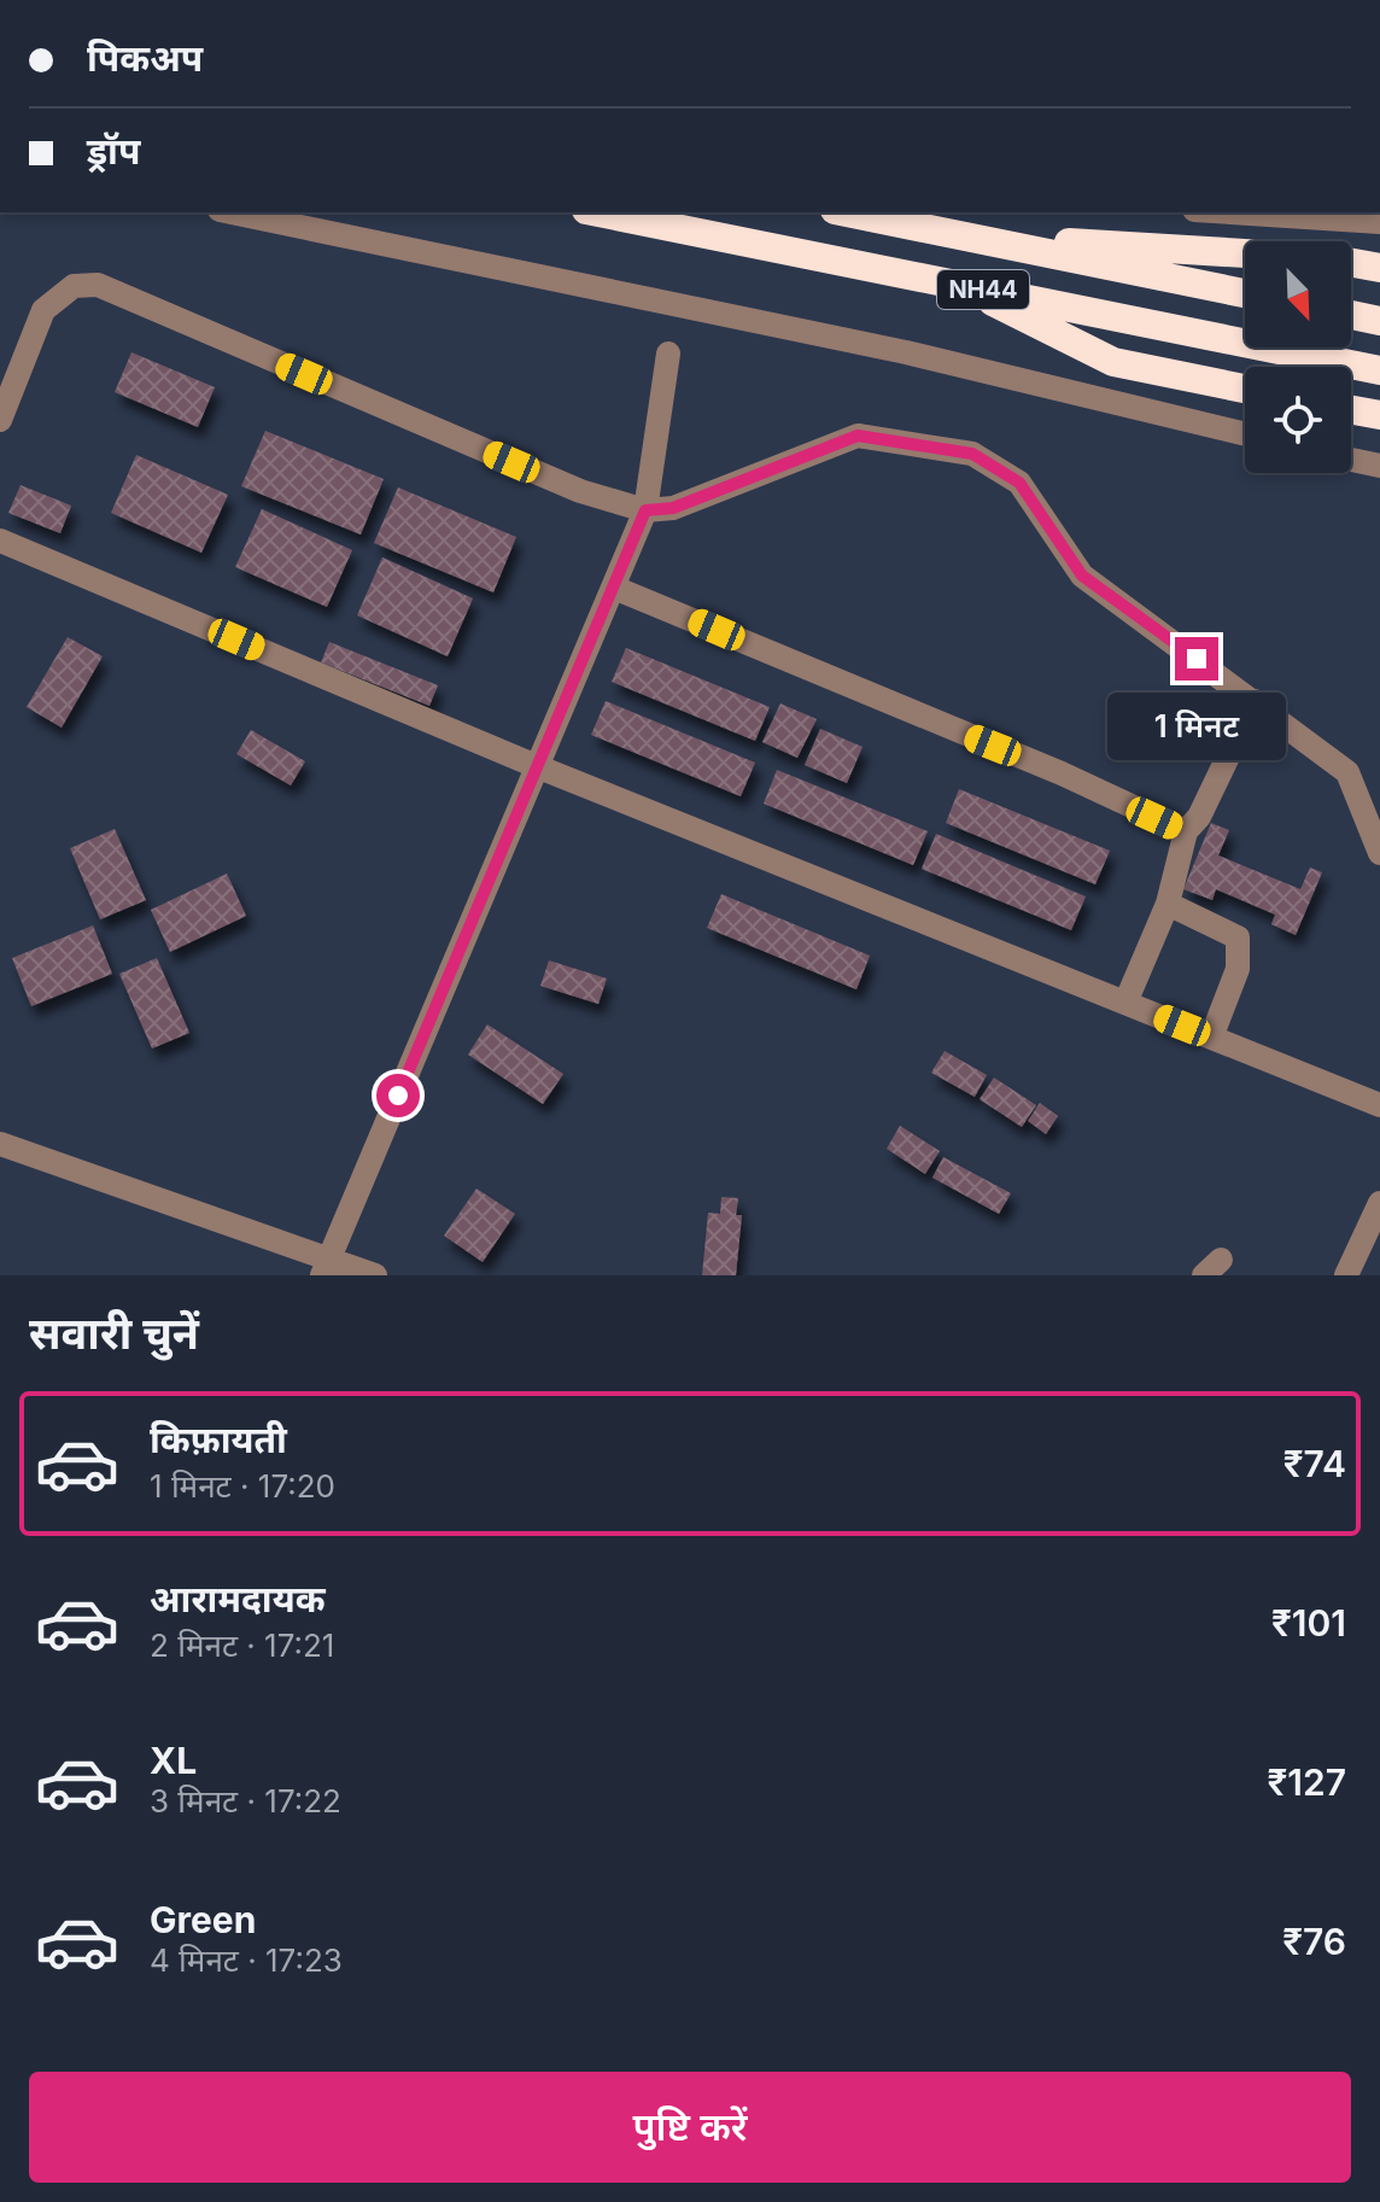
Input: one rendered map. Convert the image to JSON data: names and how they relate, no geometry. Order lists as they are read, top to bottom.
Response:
{
  "streets": {
    "highway": ["NH44"]
  },
  "north": "bottom right",
  "page": {
    "banner": ["पिकअप", "ड्रॉप"],
    "bubble": "1 मिनट",
    "heading": "सवारी चुनें",
    "list": [
      {
        "name": "किफ़ायती",
        "note": "1 मिनट · 17:20",
        "value": "₹74"
      },
      {
        "name": "आरामदायक",
        "note": "2 मिनट · 17:21",
        "value": "₹101"
      },
      {
        "name": "XL",
        "note": "3 मिनट · 17:22",
        "value": "₹127"
      },
      {
        "name": "Green",
        "note": "4 मिनट · 17:23",
        "value": "₹76"
      }
    ],
    "buttons": "पुष्टि करें"
  }
}
